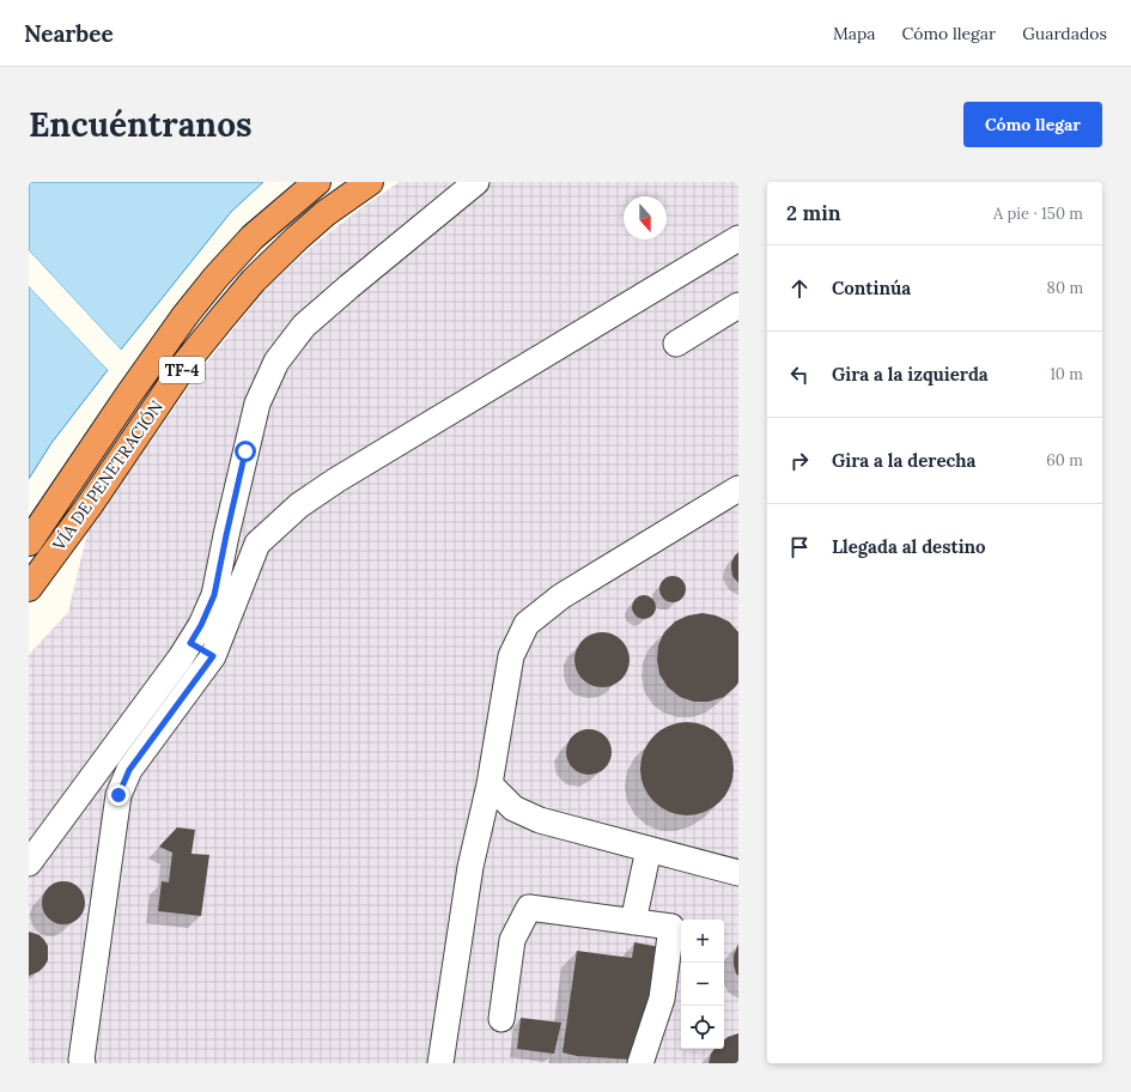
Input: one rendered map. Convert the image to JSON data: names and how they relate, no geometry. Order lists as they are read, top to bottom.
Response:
{
  "streets": {
    "highway": ["TF-4", "VÍA DE PENETRACIÓN"]
  },
  "north": "bottom",
  "page": {
    "header": "Nearbee",
    "nav": ["Mapa", "Cómo llegar", "Guardados"],
    "buttons": "Cómo llegar",
    "title": "Encuéntranos",
    "heading": ["2 min", "A pie · 150 m"],
    "list": [
      ["Continúa", "80 m"],
      ["Gira a la izquierda", "10 m"],
      ["Gira a la derecha", "60 m"],
      "Llegada al destino"
    ],
    "map_buttons": ["+", "−"]
  }
}
